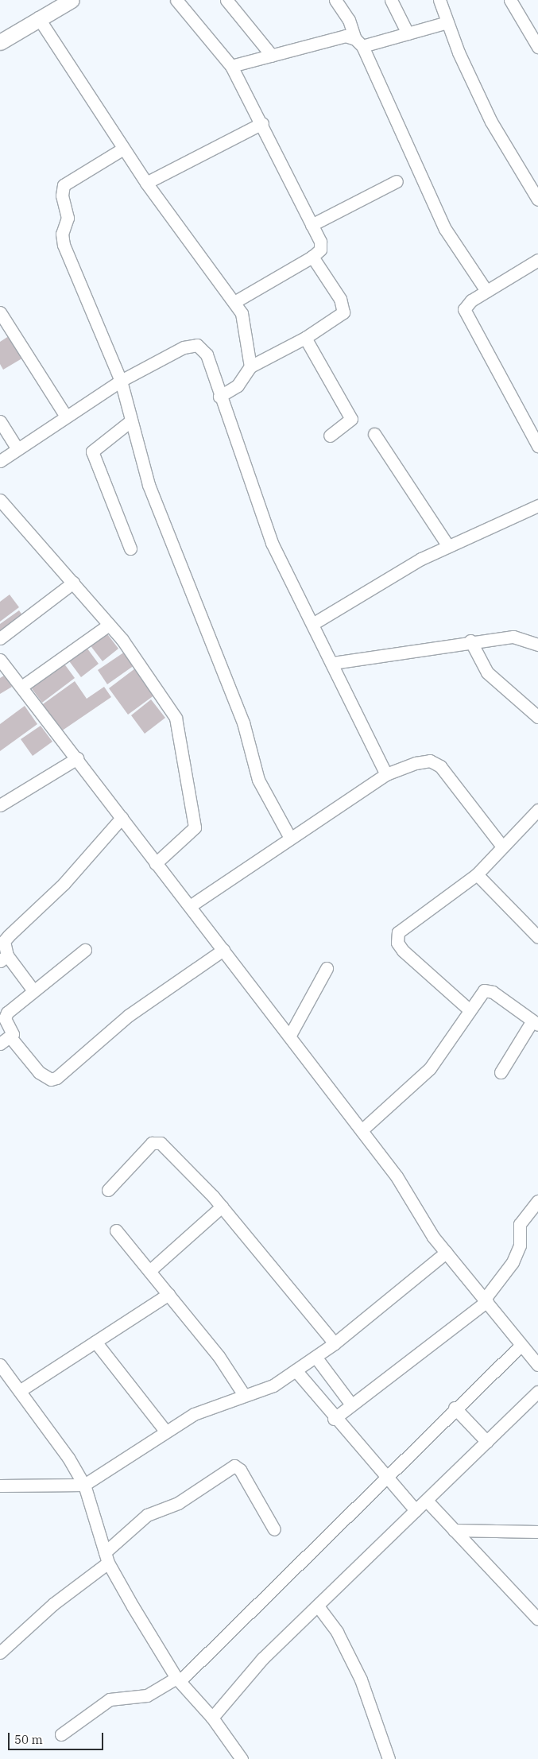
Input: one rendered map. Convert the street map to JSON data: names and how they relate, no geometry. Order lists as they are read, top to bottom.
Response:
{
  "scale_bar": "50 m"
}
